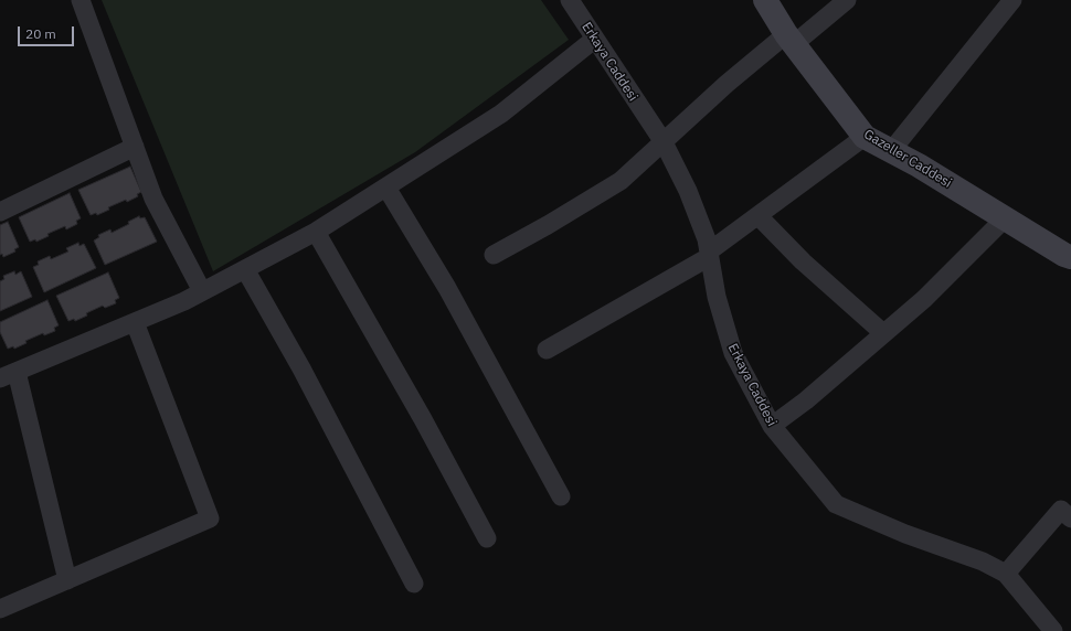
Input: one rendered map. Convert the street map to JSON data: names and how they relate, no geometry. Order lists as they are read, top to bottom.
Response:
{
  "streets": {
    "street": ["Erkaya Caddesi", "Gazeller Caddesi"]
  },
  "scale_bar": "20 m"
}
